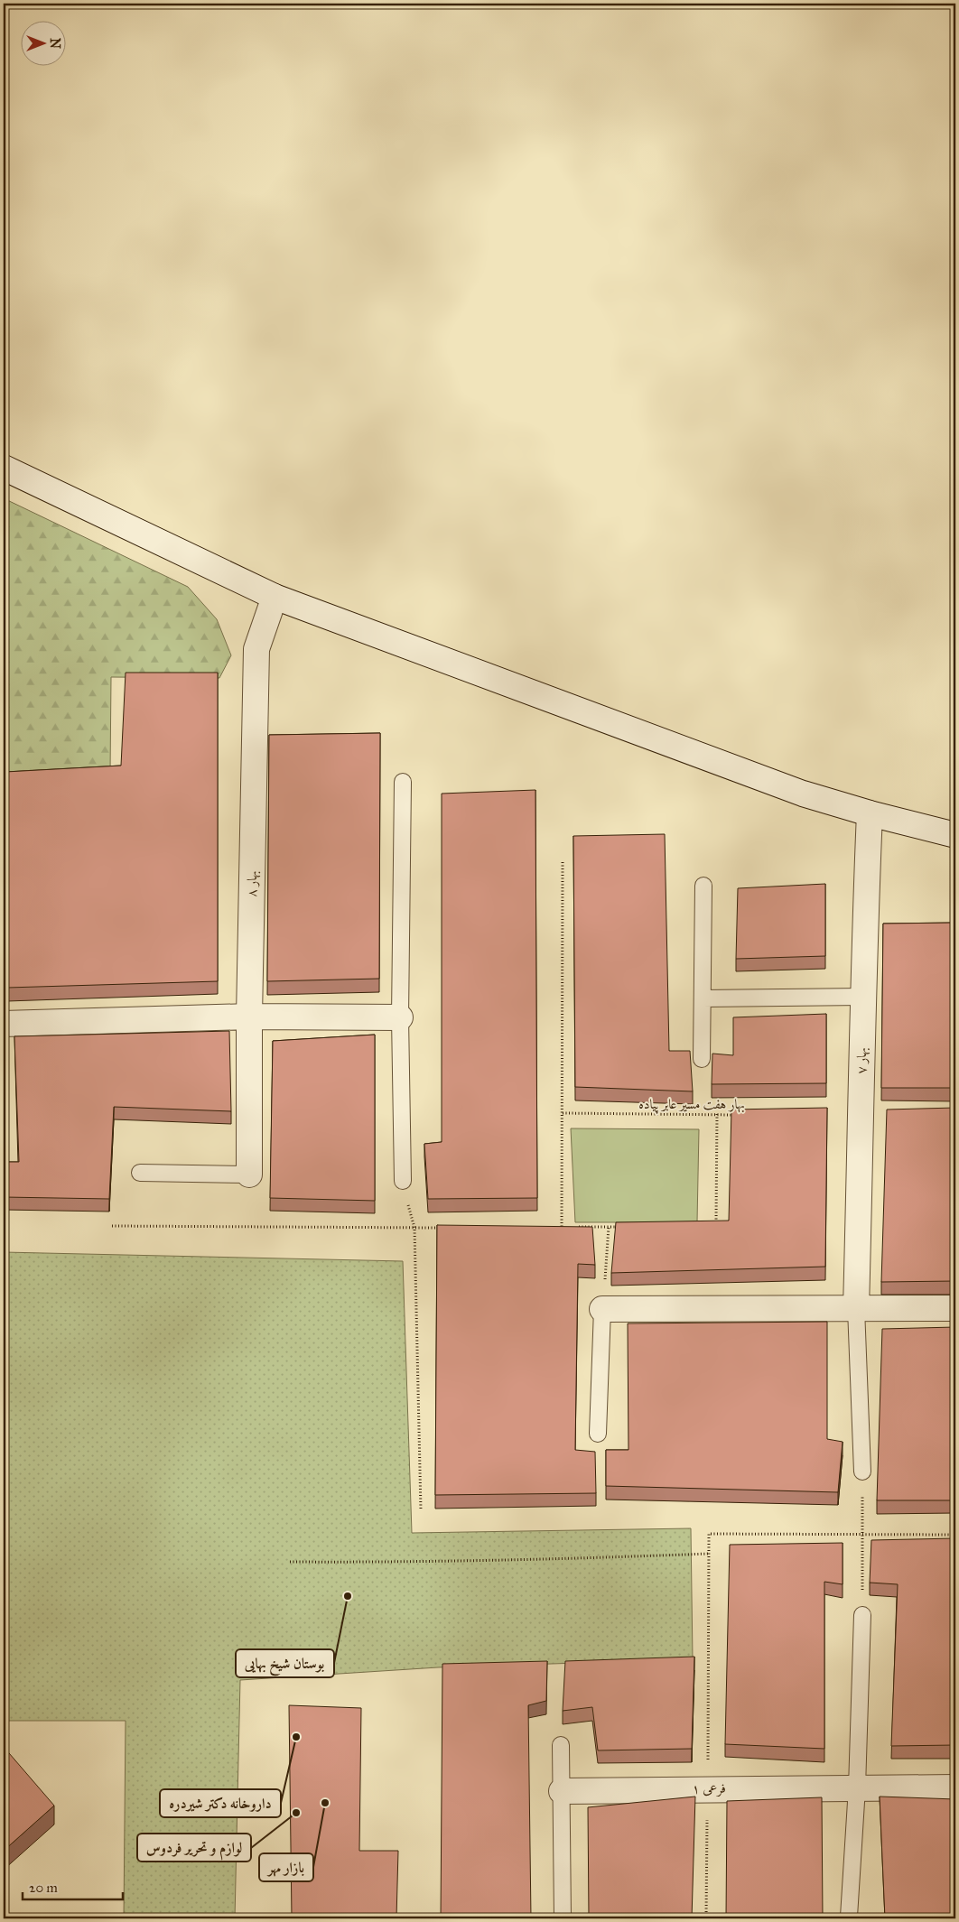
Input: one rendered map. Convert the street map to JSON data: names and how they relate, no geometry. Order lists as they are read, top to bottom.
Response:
{
  "streets": {
    "street": ["بهار ۸", "بهار ۷", "فرعی ۱"],
    "path": ["بهار هفت مسیر عابر پیاده"]
  },
  "places": [
    "بوستان شیخ بهایی",
    "داروخانه دکتر شیردره",
    "بازار مهر",
    "لوازم و تحریر فردوس"
  ],
  "scale_bar": "20 m",
  "north": "right"
}
